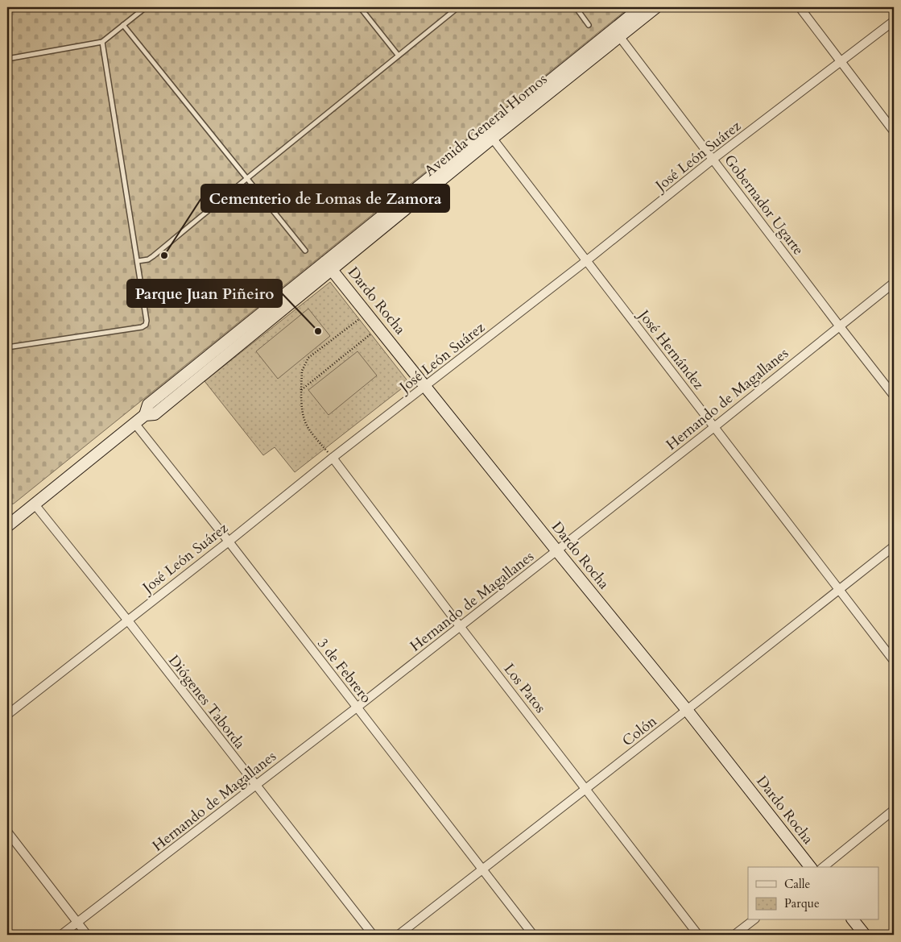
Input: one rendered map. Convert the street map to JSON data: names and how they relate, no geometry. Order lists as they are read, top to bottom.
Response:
{
  "streets": {
    "main road": ["Avenida General Hornos", "Dardo Rocha"],
    "street": [
      "José León Suárez",
      "Gobernador Ugarte",
      "José Hernández",
      "Hernando de Magallanes",
      "3 de Febrero",
      "Los Patos",
      "Diógenes Taborda",
      "Colón"
    ]
  },
  "crossings": [
    ["Avenida General Hornos", "Gobernador Ugarte"],
    ["Avenida General Hornos", "Dardo Rocha"],
    ["Avenida General Hornos", "José Hernández"],
    ["Avenida General Hornos", "3 de Febrero"],
    ["Avenida General Hornos", "Diógenes Taborda"],
    ["José León Suárez", "Gobernador Ugarte"],
    ["José León Suárez", "Dardo Rocha"],
    ["José León Suárez", "José Hernández"],
    ["José León Suárez", "3 de Febrero"],
    ["José León Suárez", "Los Patos"],
    ["José León Suárez", "Diógenes Taborda"],
    ["Gobernador Ugarte", "Hernando de Magallanes"],
    ["Dardo Rocha", "Hernando de Magallanes"],
    ["Dardo Rocha", "Colón"],
    ["José Hernández", "Hernando de Magallanes"],
    ["José Hernández", "Colón"],
    ["Hernando de Magallanes", "3 de Febrero"],
    ["Hernando de Magallanes", "Los Patos"],
    ["Hernando de Magallanes", "Diógenes Taborda"],
    ["3 de Febrero", "Colón"],
    ["Los Patos", "Colón"]
  ],
  "places": ["Cementerio de Lomas de Zamora", "Parque Juan Piñeiro"],
  "legend": ["Calle", "Parque"]
}
